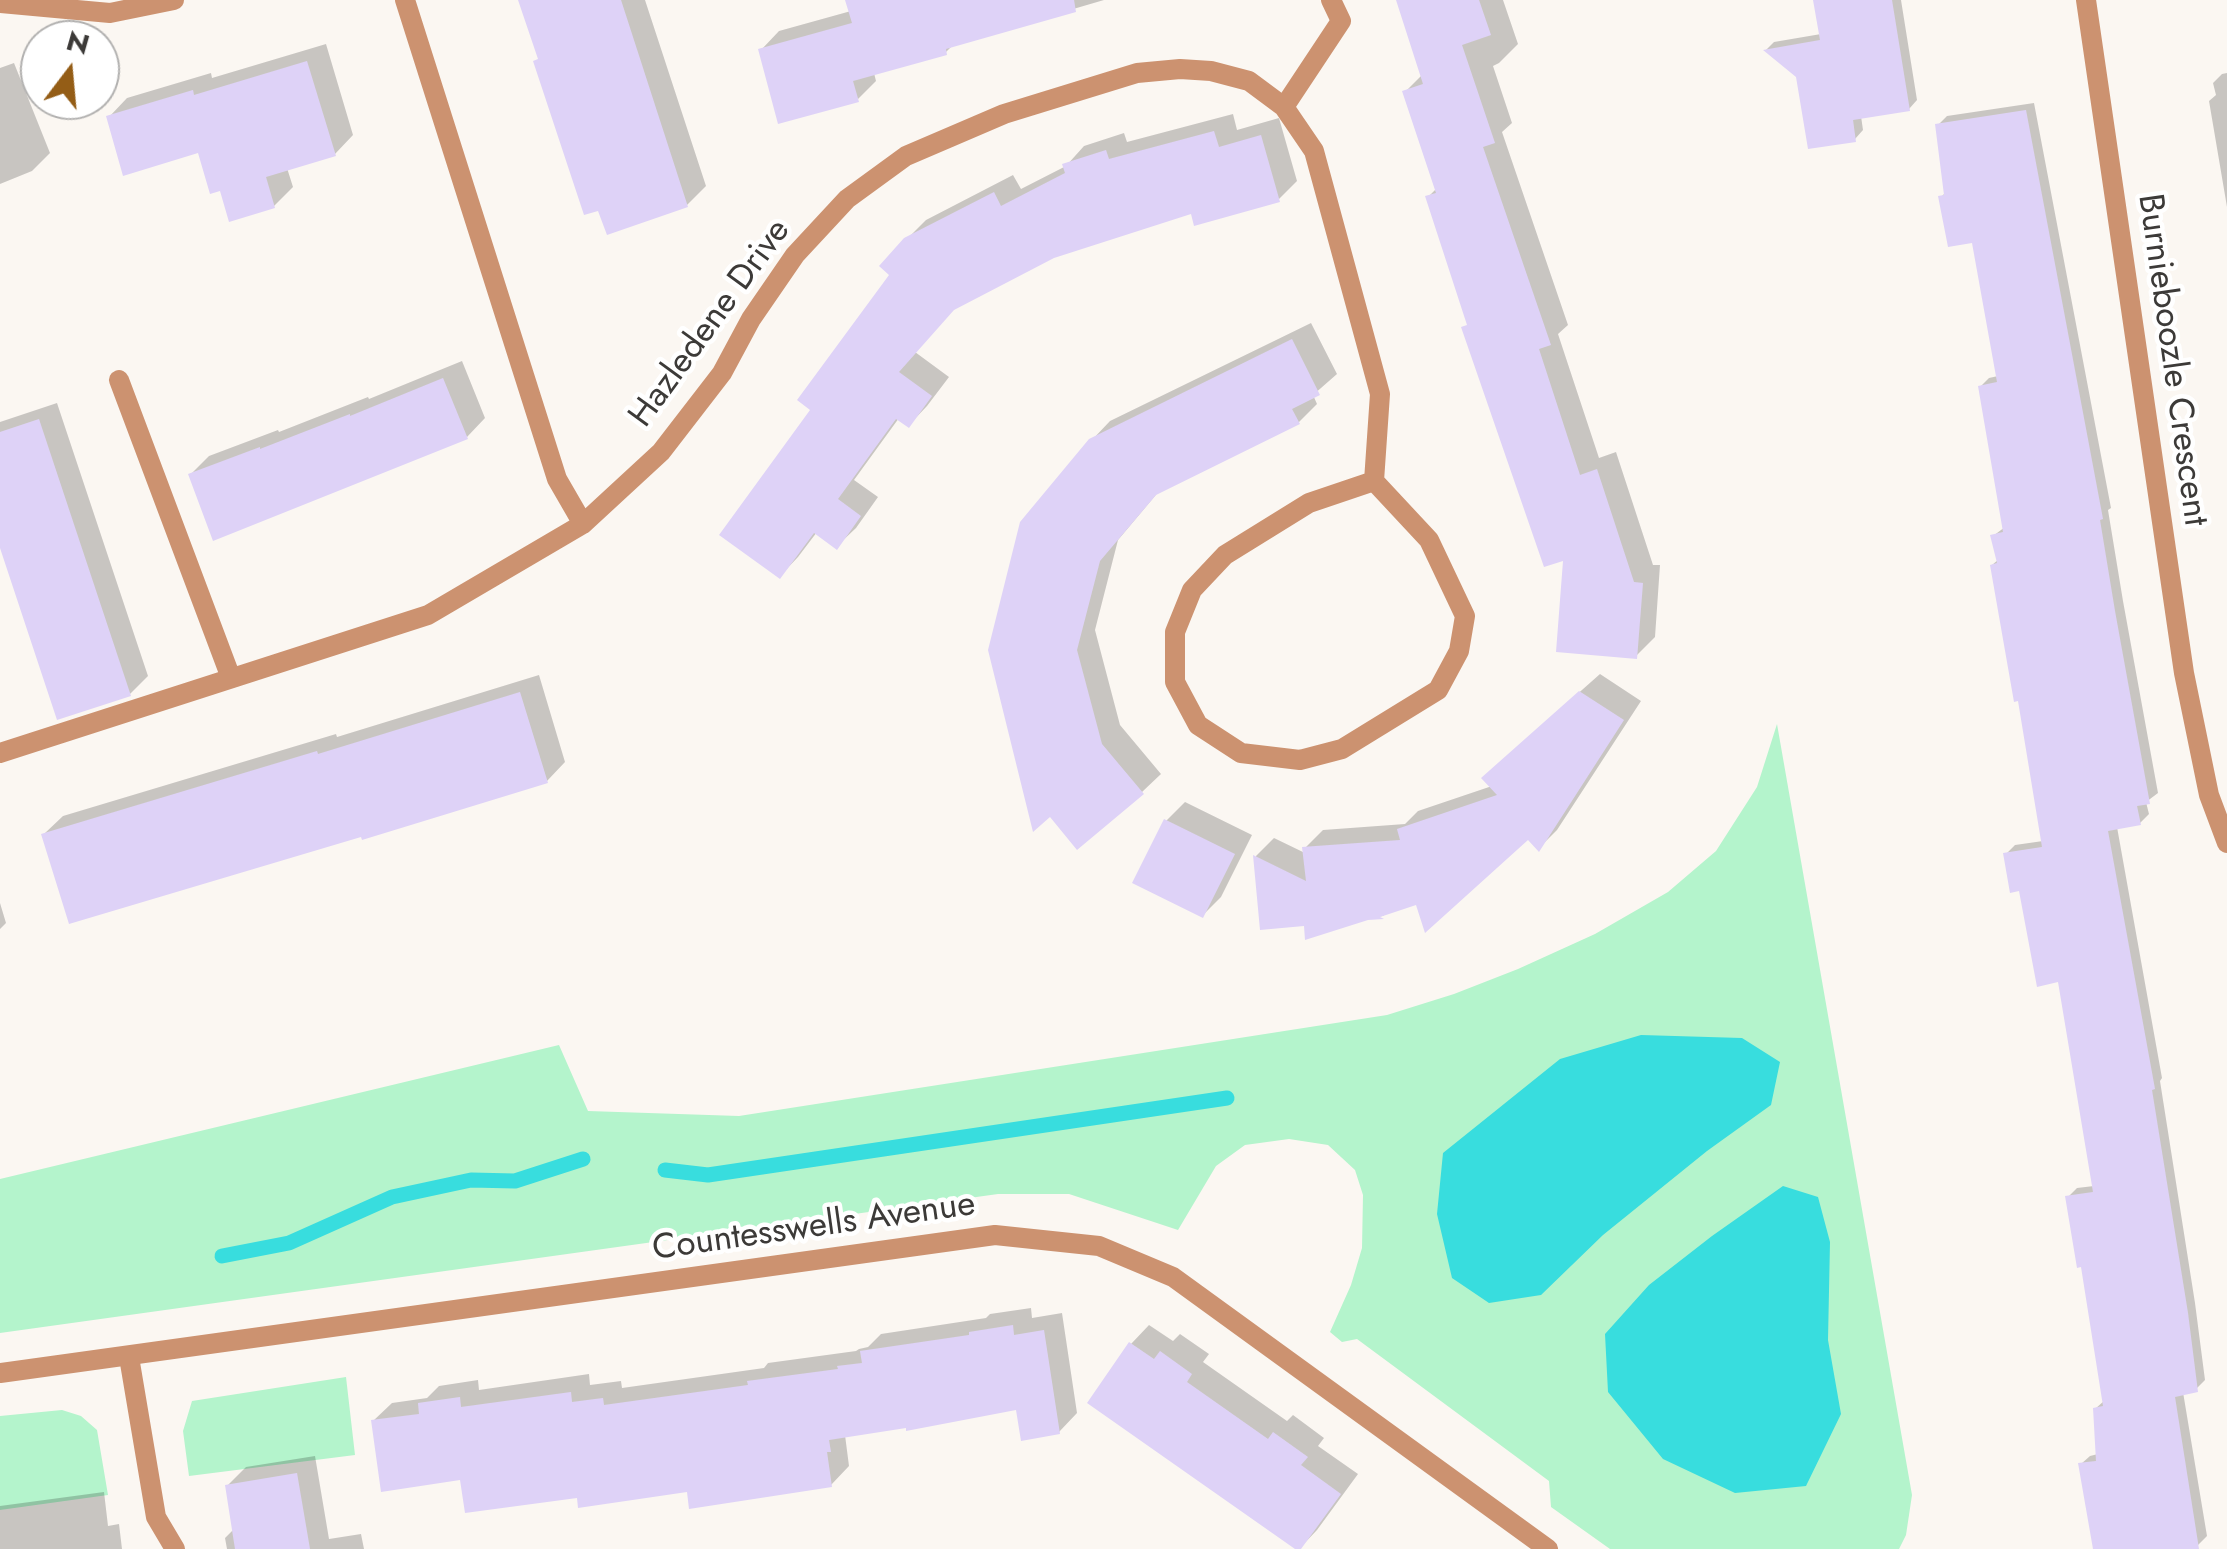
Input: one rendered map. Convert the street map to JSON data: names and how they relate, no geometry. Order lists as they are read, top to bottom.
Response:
{
  "streets": {
    "street": ["Hazledene Drive", "Burnieboozle Crescent", "Countesswells Avenue"]
  },
  "north": "top"
}
